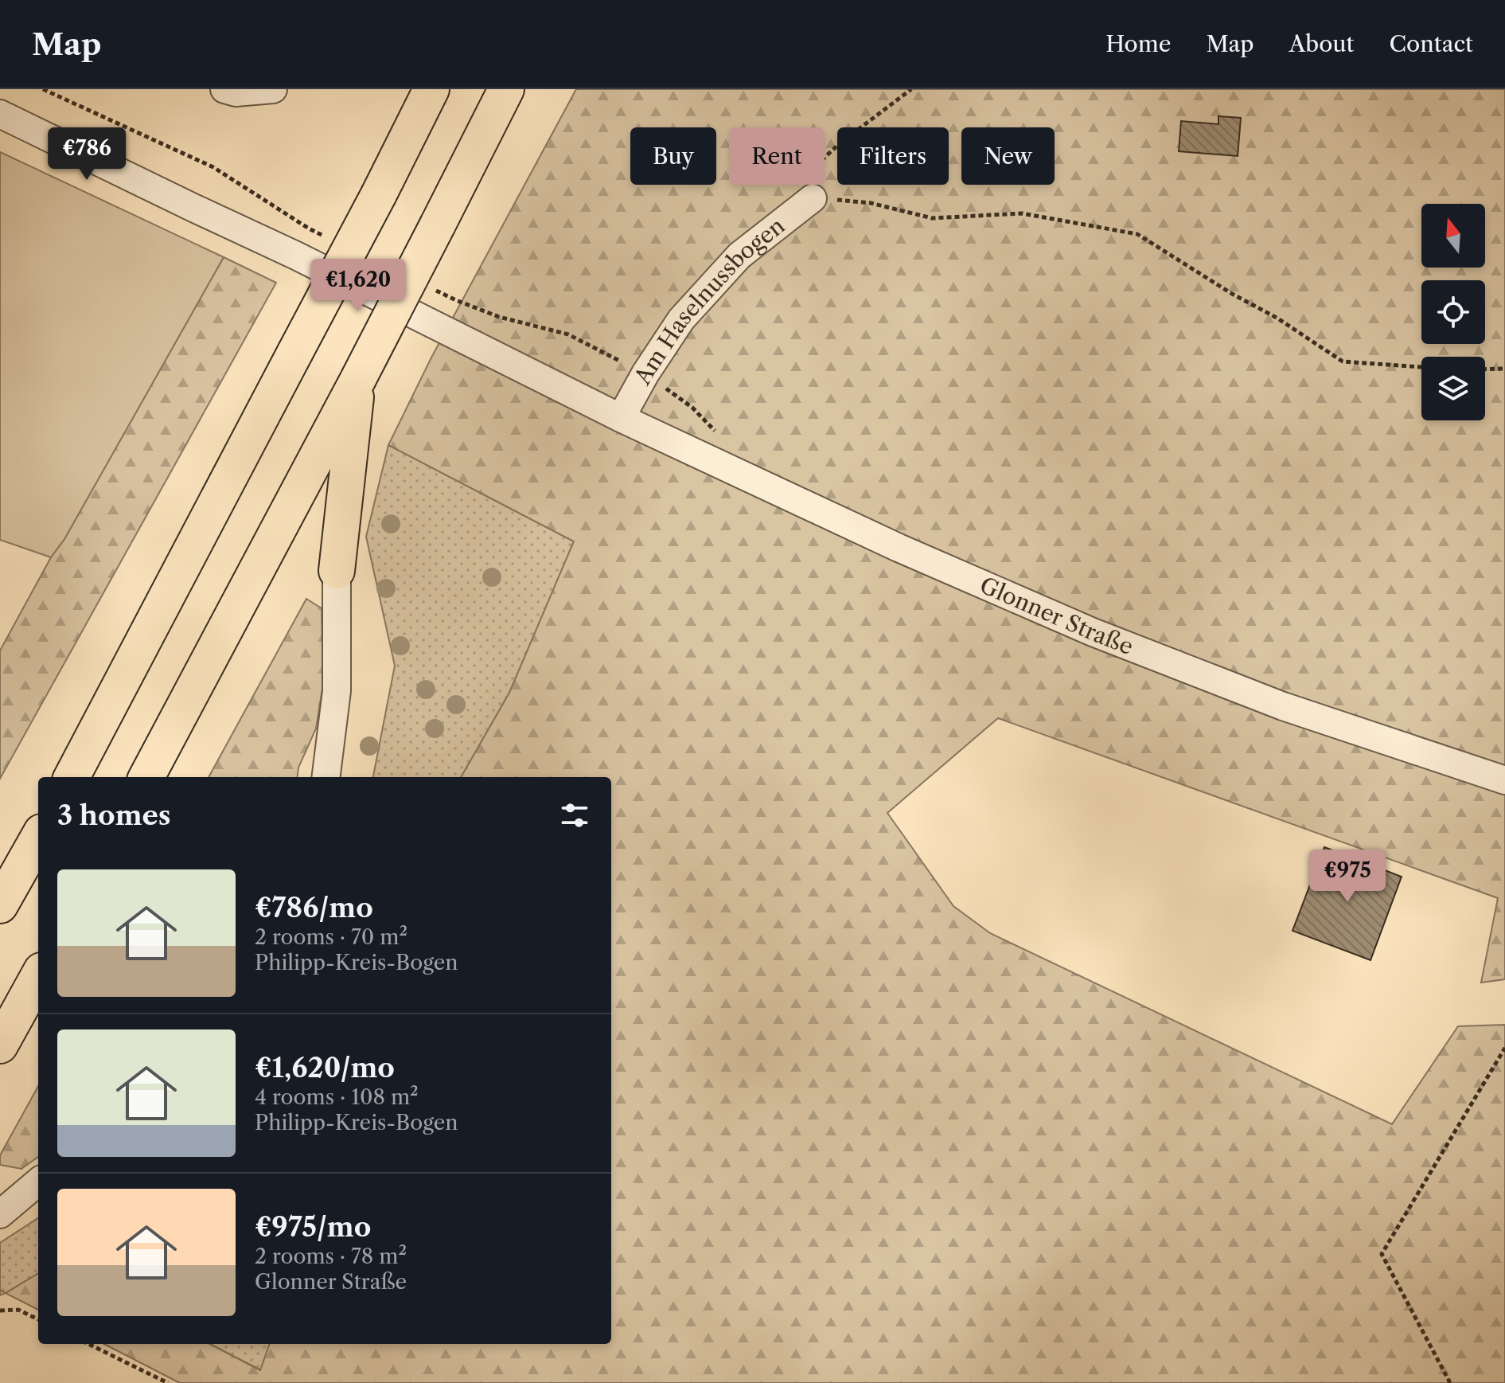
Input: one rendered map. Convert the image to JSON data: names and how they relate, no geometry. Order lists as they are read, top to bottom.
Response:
{
  "streets": {
    "street": ["Am Haselnussbogen", "Glonner Straße"]
  },
  "crossings": [
    ["Am Haselnussbogen", "Glonner Straße"]
  ],
  "north": "top",
  "page": {
    "header": "Map",
    "nav": [
      "Home",
      "Map",
      "About",
      "Contact"
    ],
    "price": ["€786", "€1,620", "€975"],
    "chip": [
      "Buy",
      "Rent",
      "Filters",
      "New"
    ],
    "heading": "3 homes",
    "list": [
      {
        "name": "€786/mo",
        "note": "2 rooms · 70 m² · Philipp-Kreis-Bogen"
      },
      {
        "name": "€1,620/mo",
        "note": "4 rooms · 108 m² · Philipp-Kreis-Bogen"
      },
      {
        "name": "€975/mo",
        "note": "2 rooms · 78 m² · Glonner Straße"
      }
    ]
  }
}
